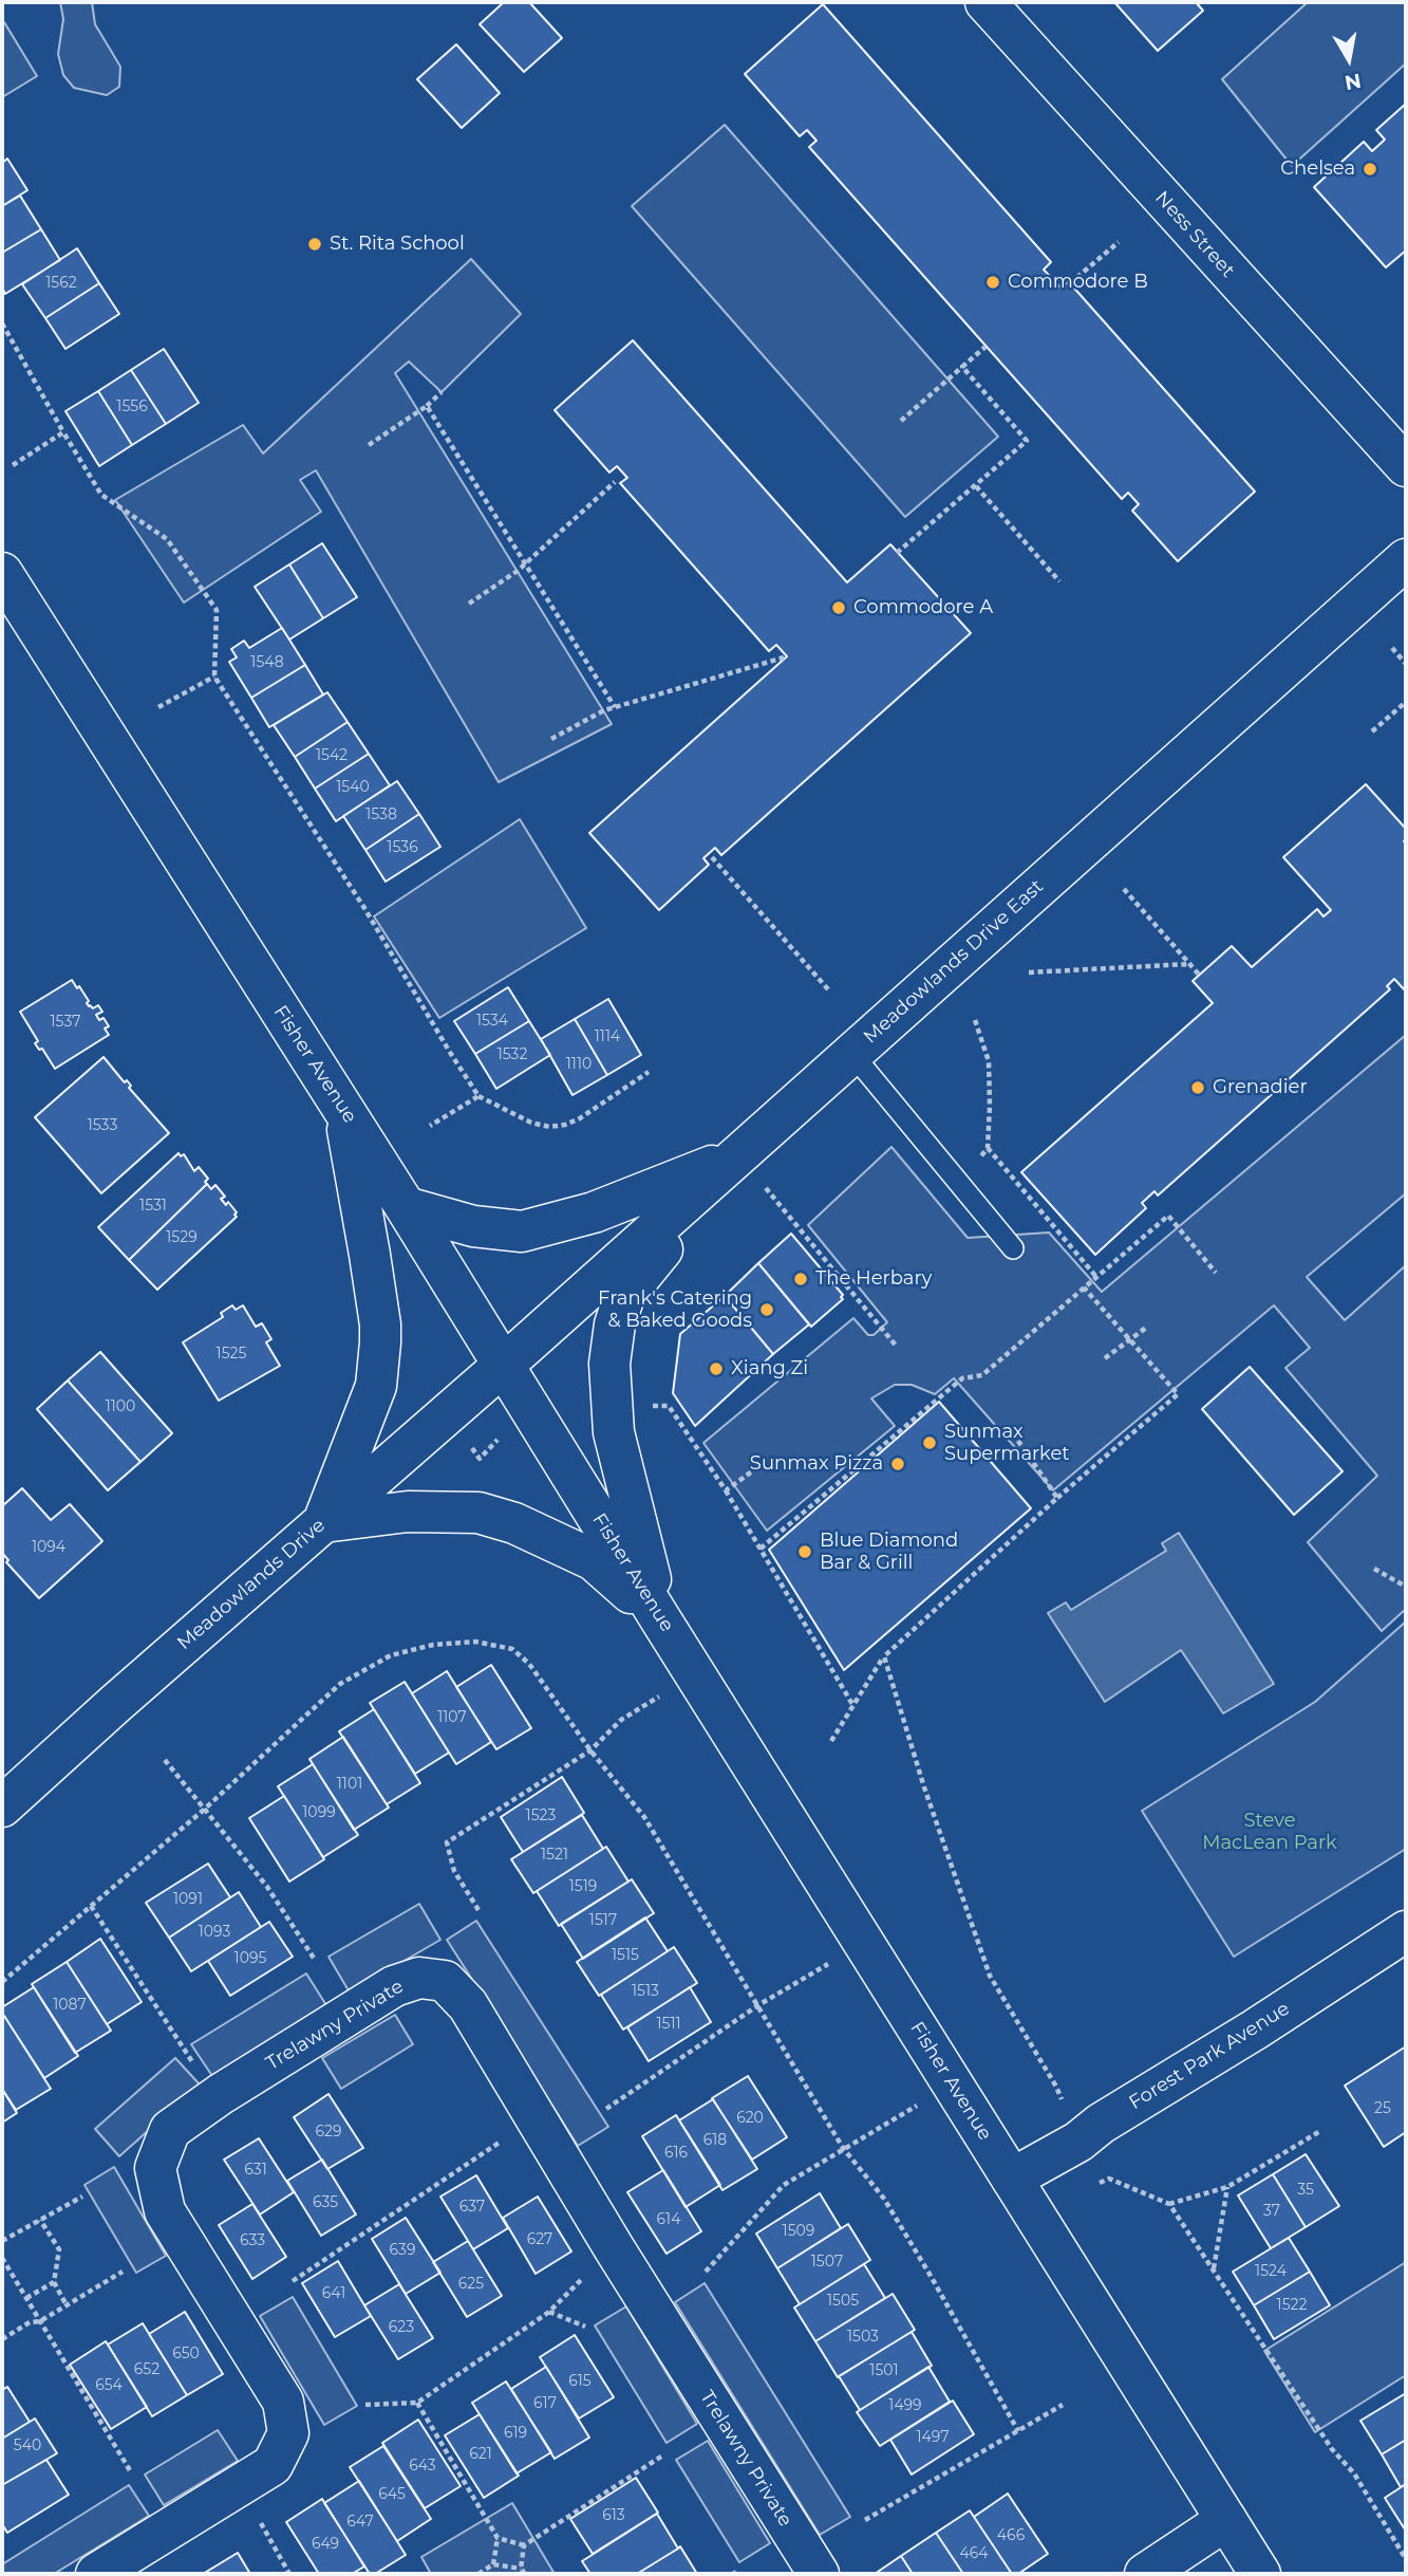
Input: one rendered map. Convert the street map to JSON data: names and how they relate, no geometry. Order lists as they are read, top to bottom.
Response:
{
  "streets": {
    "main road": [
      "Ness Street",
      "Meadowlands Drive East",
      "Fisher Avenue",
      "Meadowlands Drive",
      "Trelawny Private",
      "Forest Park Avenue"
    ]
  },
  "crossings": [
    ["Meadowlands Drive East", "Fisher Avenue"],
    ["Meadowlands Drive East", "Meadowlands Drive"],
    ["Fisher Avenue", "Meadowlands Drive"],
    ["Fisher Avenue", "Forest Park Avenue"]
  ],
  "parks": ["Steve MacLean Park"],
  "places": [
    "Chelsea",
    "St. Rita School",
    "Commodore B",
    "Commodore A",
    "Grenadier",
    "The Herbary",
    "Frank's Catering & Baked Goods",
    "Xiang Zi",
    "Sunmax Supermarket",
    "Sunmax Pizza",
    "Blue Diamond Bar & Grill"
  ],
  "house_numbers": [
    "1562",
    "1556",
    "1548",
    "1542",
    "1540",
    "1538",
    "1536",
    "1534",
    "1537",
    "1114",
    "1532",
    "1110",
    "1533",
    "1531",
    "1529",
    "1525",
    "1100",
    "1094",
    "1107",
    "1101",
    "1099",
    "1523",
    "1521",
    "1519",
    "1091",
    "1517",
    "1093",
    "1515",
    "1095",
    "1513",
    "1087",
    "1511",
    "25",
    "620",
    "629",
    "618",
    "616",
    "631",
    "35",
    "635",
    "637",
    "37",
    "614",
    "1509",
    "627",
    "633",
    "639",
    "1507",
    "1524",
    "625",
    "641",
    "1505",
    "1522",
    "623",
    "1503",
    "650",
    "652",
    "1501",
    "615",
    "654",
    "617",
    "1499",
    "619",
    "1497",
    "540",
    "621",
    "643",
    "645",
    "613",
    "647",
    "466",
    "649",
    "464"
  ],
  "north": "bottom"
}
